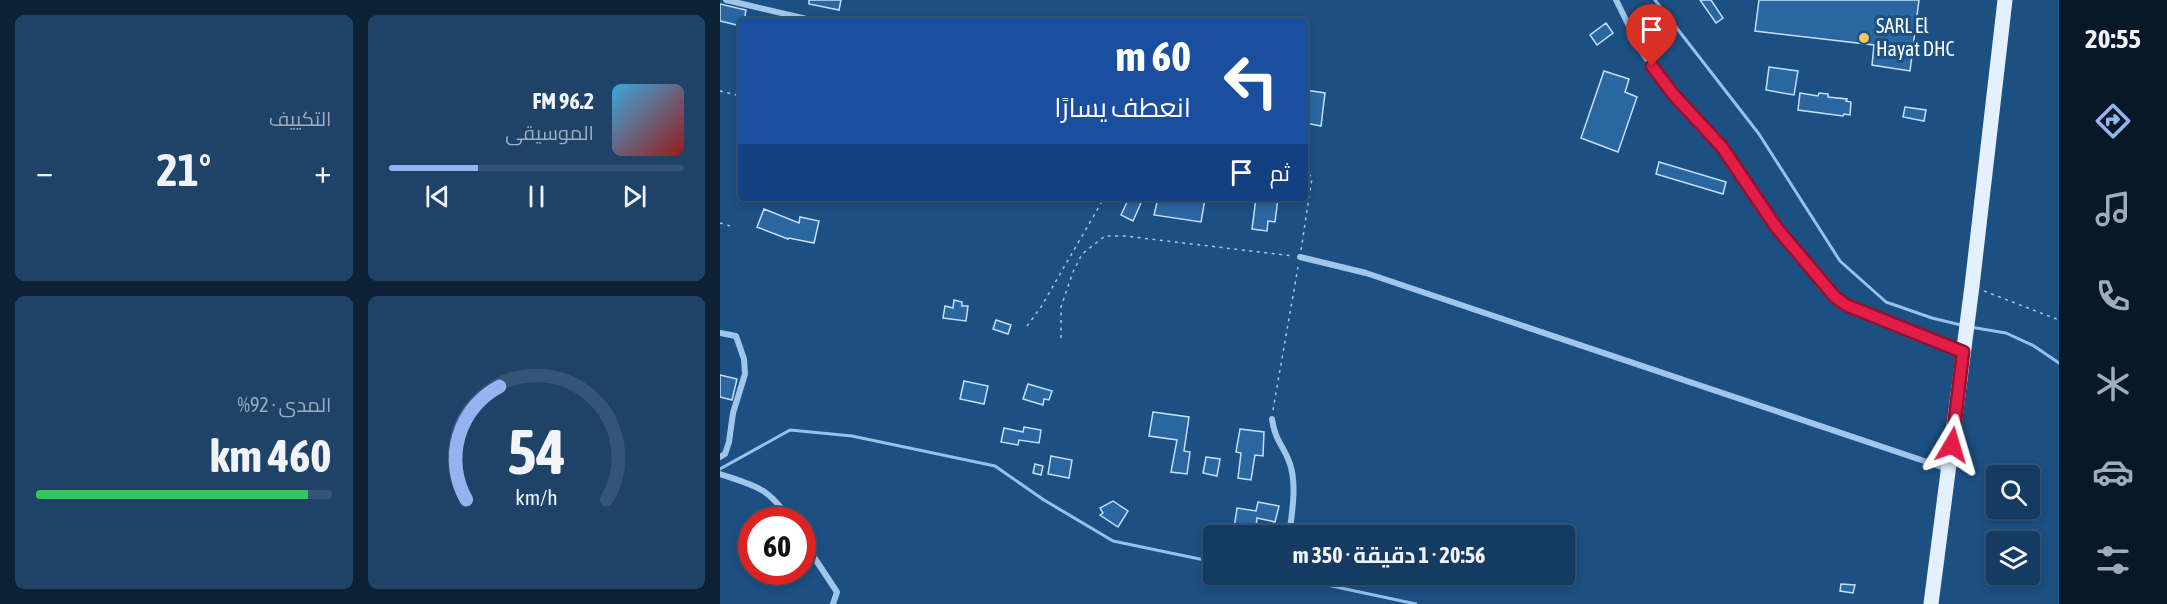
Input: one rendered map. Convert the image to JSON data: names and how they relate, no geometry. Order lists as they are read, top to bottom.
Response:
{
  "places": ["SARL El Hayat DHC"],
  "page": {
    "tabs": "20:55",
    "tile": [
      "التكييف",
      ["المدى · 92%", "460 km"]
    ],
    "turn": ["60 m", "انعطف يسارًا"],
    "song": ["96.2 FM", "الموسيقى"],
    "then": "ثم",
    "heat": ["−", "21°", "+"],
    "limit": "60",
    "trip": "20:56 · 1 دقيقة · 350 m",
    "gauge": ["54", "km/h"]
  }
}
